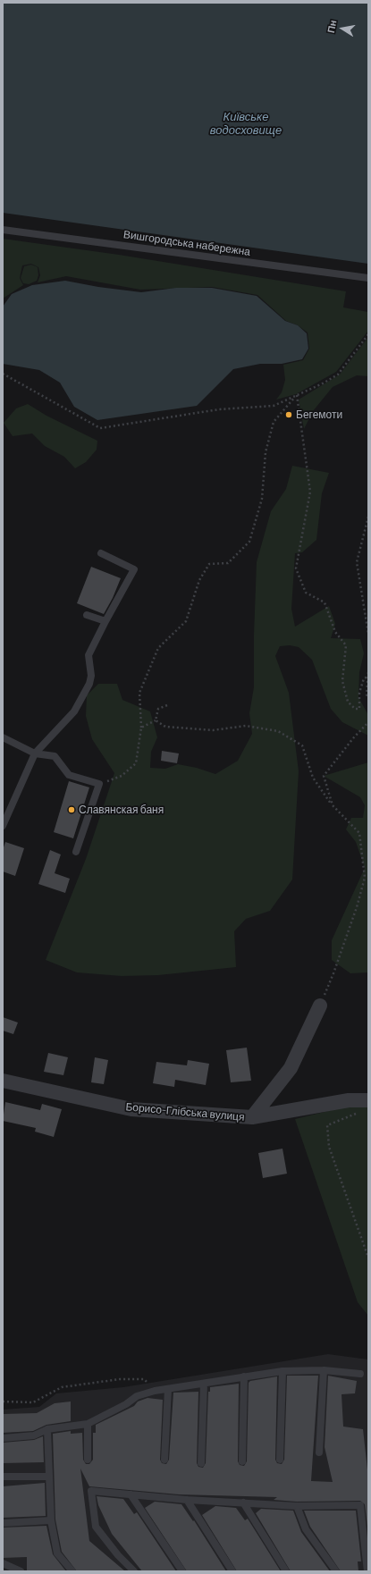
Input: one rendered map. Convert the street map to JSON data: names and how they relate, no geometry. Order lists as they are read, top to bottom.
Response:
{
  "streets": {
    "street": ["Борисо-Глібська вулиця"],
    "lane": ["Вишгородська набережна"]
  },
  "water": ["Київське водосховище"],
  "places": ["Бегемоти", "Славянская баня"],
  "north": "left"
}
